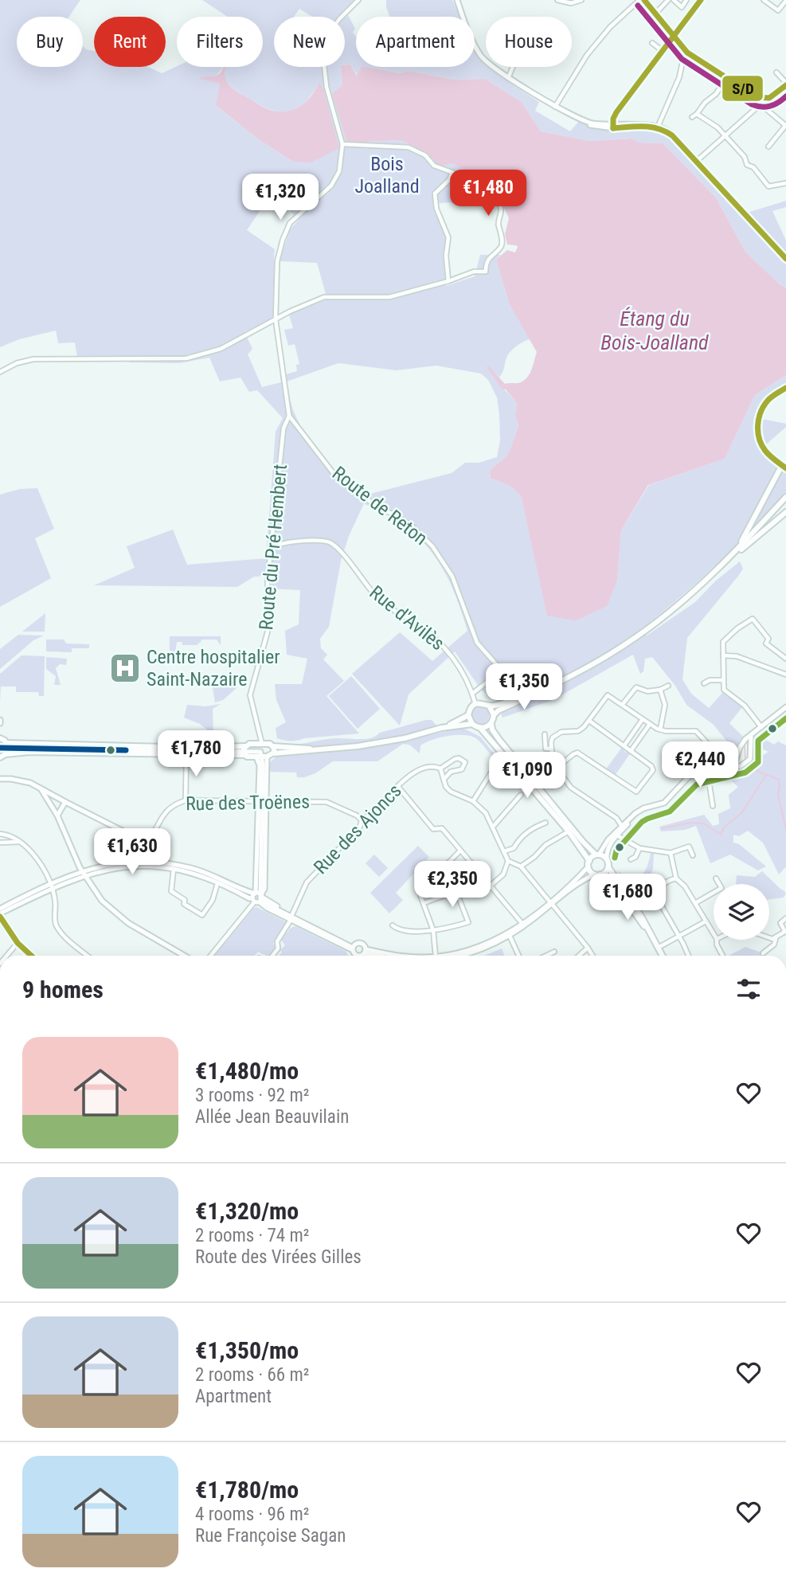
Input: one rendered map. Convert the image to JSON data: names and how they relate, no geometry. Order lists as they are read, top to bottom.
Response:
{
  "streets": {
    "street": [
      "Route de Reton",
      "Route du Pré Hembert",
      "Rue d'Avilès",
      "Rue des Troënes",
      "Rue des Ajoncs"
    ]
  },
  "crossings": [
    ["Route de Reton", "Route du Pré Hembert"],
    ["Route de Reton", "Rue d'Avilès"],
    ["Route du Pré Hembert", "Rue d'Avilès"],
    ["Rue des Troënes", "Rue des Ajoncs"]
  ],
  "water": ["Étang du Bois-Joalland"],
  "parks": ["Bois Joalland"],
  "places": {
    "hospital": ["Centre hospitalier Saint-Nazaire"]
  },
  "lines": ["transit line S/D"],
  "page": {
    "chip": [
      "Buy",
      "Rent",
      "Filters",
      "New",
      "Apartment",
      "House"
    ],
    "price": [
      "€1,480",
      "€1,320",
      "€1,350",
      "€1,780",
      "€2,440",
      "€1,090",
      "€1,630",
      "€2,350",
      "€1,680"
    ],
    "heading": "9 homes",
    "list": [
      {
        "name": "€1,480/mo",
        "note": "3 rooms · 92 m² · Allée Jean Beauvilain"
      },
      {
        "name": "€1,320/mo",
        "note": "2 rooms · 74 m² · Route des Virées Gilles"
      },
      {
        "name": "€1,350/mo",
        "note": "2 rooms · 66 m² · Apartment"
      },
      {
        "name": "€1,780/mo",
        "note": "4 rooms · 96 m² · Rue Françoise Sagan"
      }
    ]
  }
}
